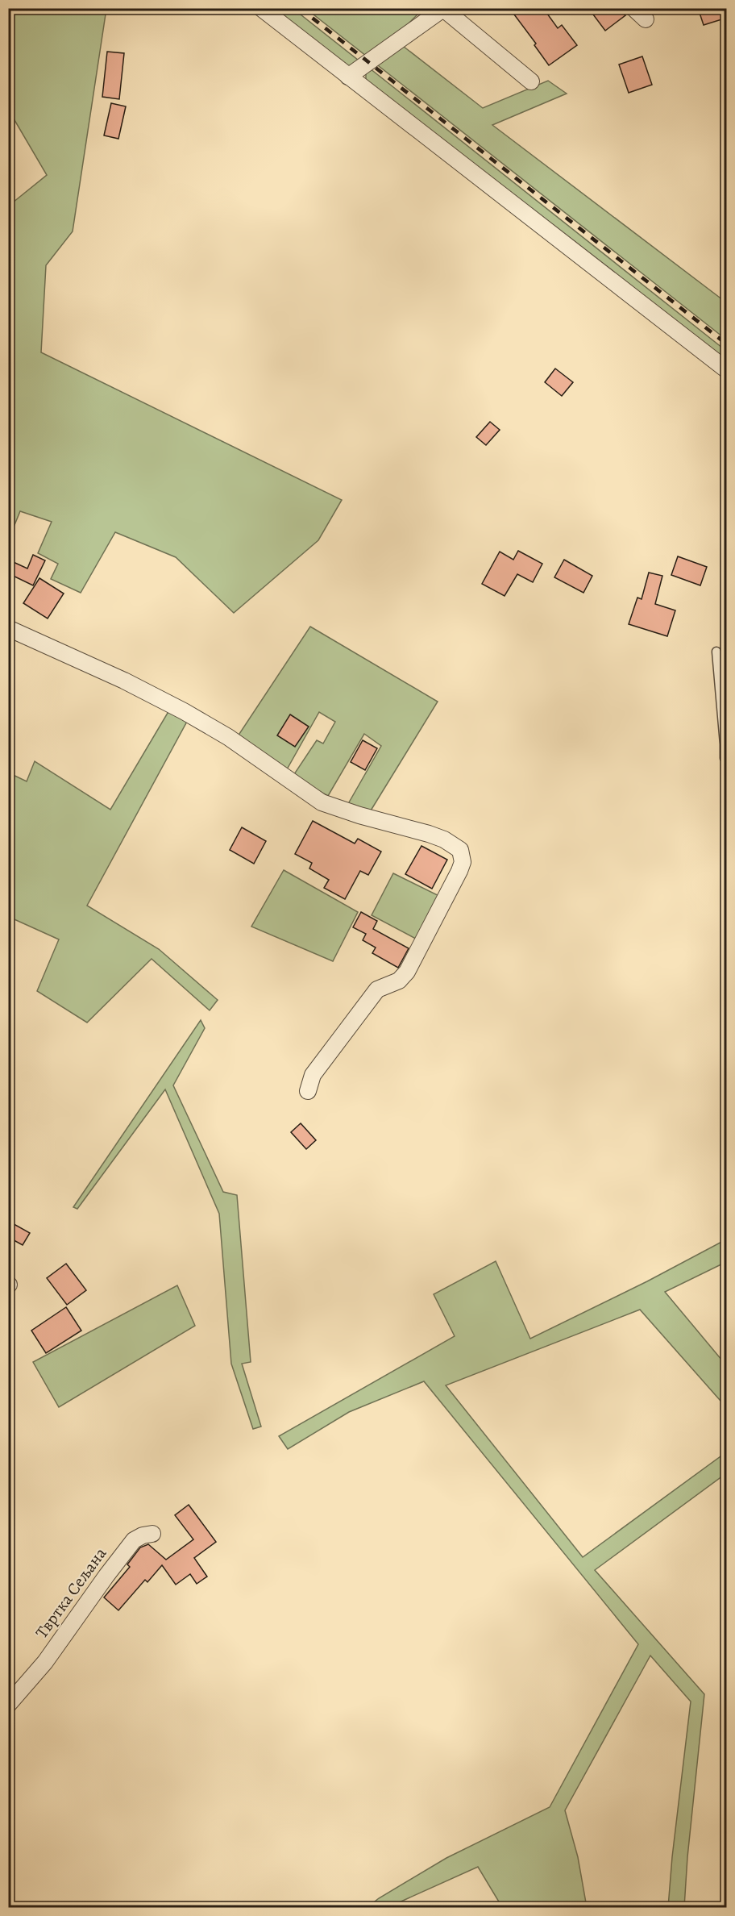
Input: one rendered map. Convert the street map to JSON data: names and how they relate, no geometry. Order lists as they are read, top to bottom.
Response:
{
  "streets": {
    "street": ["Твртка Сељана"]
  }
}
